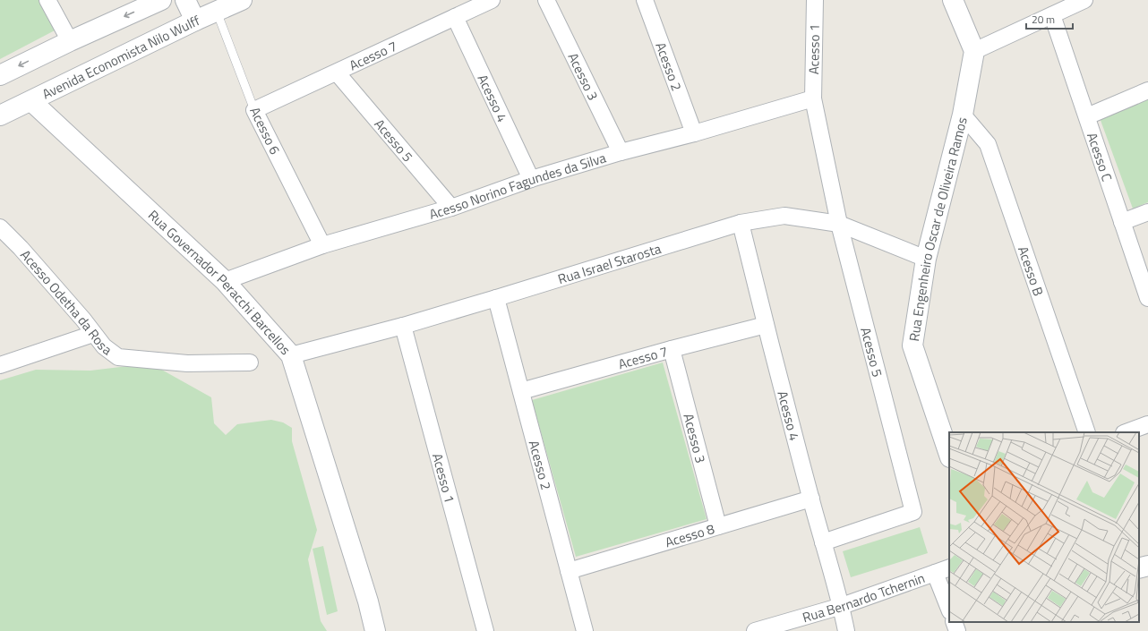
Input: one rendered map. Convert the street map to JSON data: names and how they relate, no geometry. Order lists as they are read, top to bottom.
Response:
{
  "streets": {
    "street": [
      "Acesso 1",
      "Acesso 7",
      "Avenida Economista Nilo Wulff",
      "Acesso 2",
      "Acesso 3",
      "Acesso 4",
      "Acesso 6",
      "Acesso 5",
      "Acesso C",
      "Acesso Norino Fagundes da Silva",
      "Rua Engenheiro Oscar de Oliveira Ramos",
      "Rua Israel Starosta",
      "Acesso B",
      "Rua Governador Peracchi Barcellos",
      "Acesso Odetha da Rosa",
      "Acesso 8",
      "Rua Bernardo Tchernin"
    ]
  },
  "crossings": [
    ["Acesso 1", "Acesso 5"],
    ["Acesso 1", "Acesso Norino Fagundes da Silva"],
    ["Acesso 1", "Rua Israel Starosta"],
    ["Acesso 7", "Acesso 2"],
    ["Acesso 7", "Acesso 3"],
    ["Acesso 7", "Acesso 4"],
    ["Acesso 7", "Acesso 6"],
    ["Acesso 7", "Acesso 5"],
    ["Avenida Economista Nilo Wulff", "Acesso 6"],
    ["Avenida Economista Nilo Wulff", "Rua Governador Peracchi Barcellos"],
    ["Acesso 2", "Acesso Norino Fagundes da Silva"],
    ["Acesso 2", "Rua Israel Starosta"],
    ["Acesso 2", "Acesso 8"],
    ["Acesso 3", "Acesso Norino Fagundes da Silva"],
    ["Acesso 3", "Acesso 8"],
    ["Acesso 4", "Acesso 5"],
    ["Acesso 4", "Acesso Norino Fagundes da Silva"],
    ["Acesso 4", "Rua Israel Starosta"],
    ["Acesso 4", "Acesso 8"],
    ["Acesso 4", "Rua Bernardo Tchernin"],
    ["Acesso 6", "Acesso Norino Fagundes da Silva"],
    ["Acesso 5", "Acesso Norino Fagundes da Silva"],
    ["Acesso 5", "Rua Israel Starosta"],
    ["Acesso Norino Fagundes da Silva", "Rua Governador Peracchi Barcellos"],
    ["Rua Engenheiro Oscar de Oliveira Ramos", "Rua Israel Starosta"],
    ["Rua Engenheiro Oscar de Oliveira Ramos", "Acesso B"],
    ["Rua Israel Starosta", "Rua Governador Peracchi Barcellos"]
  ],
  "scale_bar": "20 m"
}
